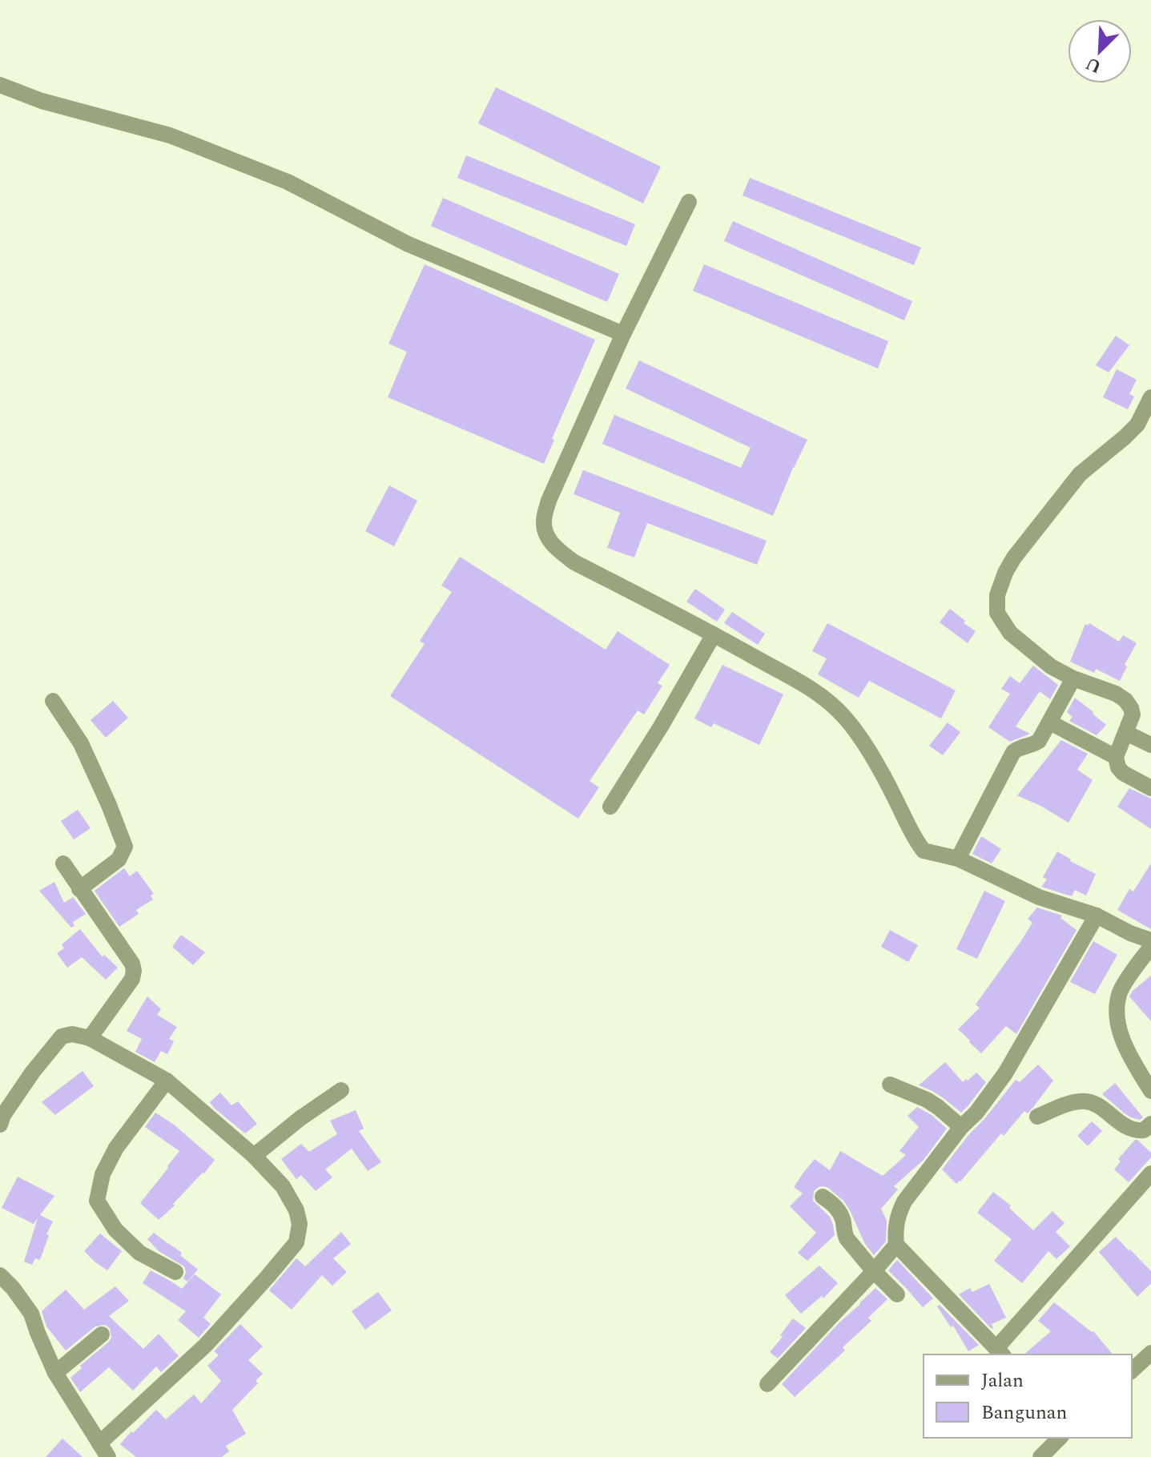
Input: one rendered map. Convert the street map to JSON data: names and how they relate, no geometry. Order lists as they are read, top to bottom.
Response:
{
  "legend": ["Jalan", "Bangunan"],
  "north": "bottom left"
}
